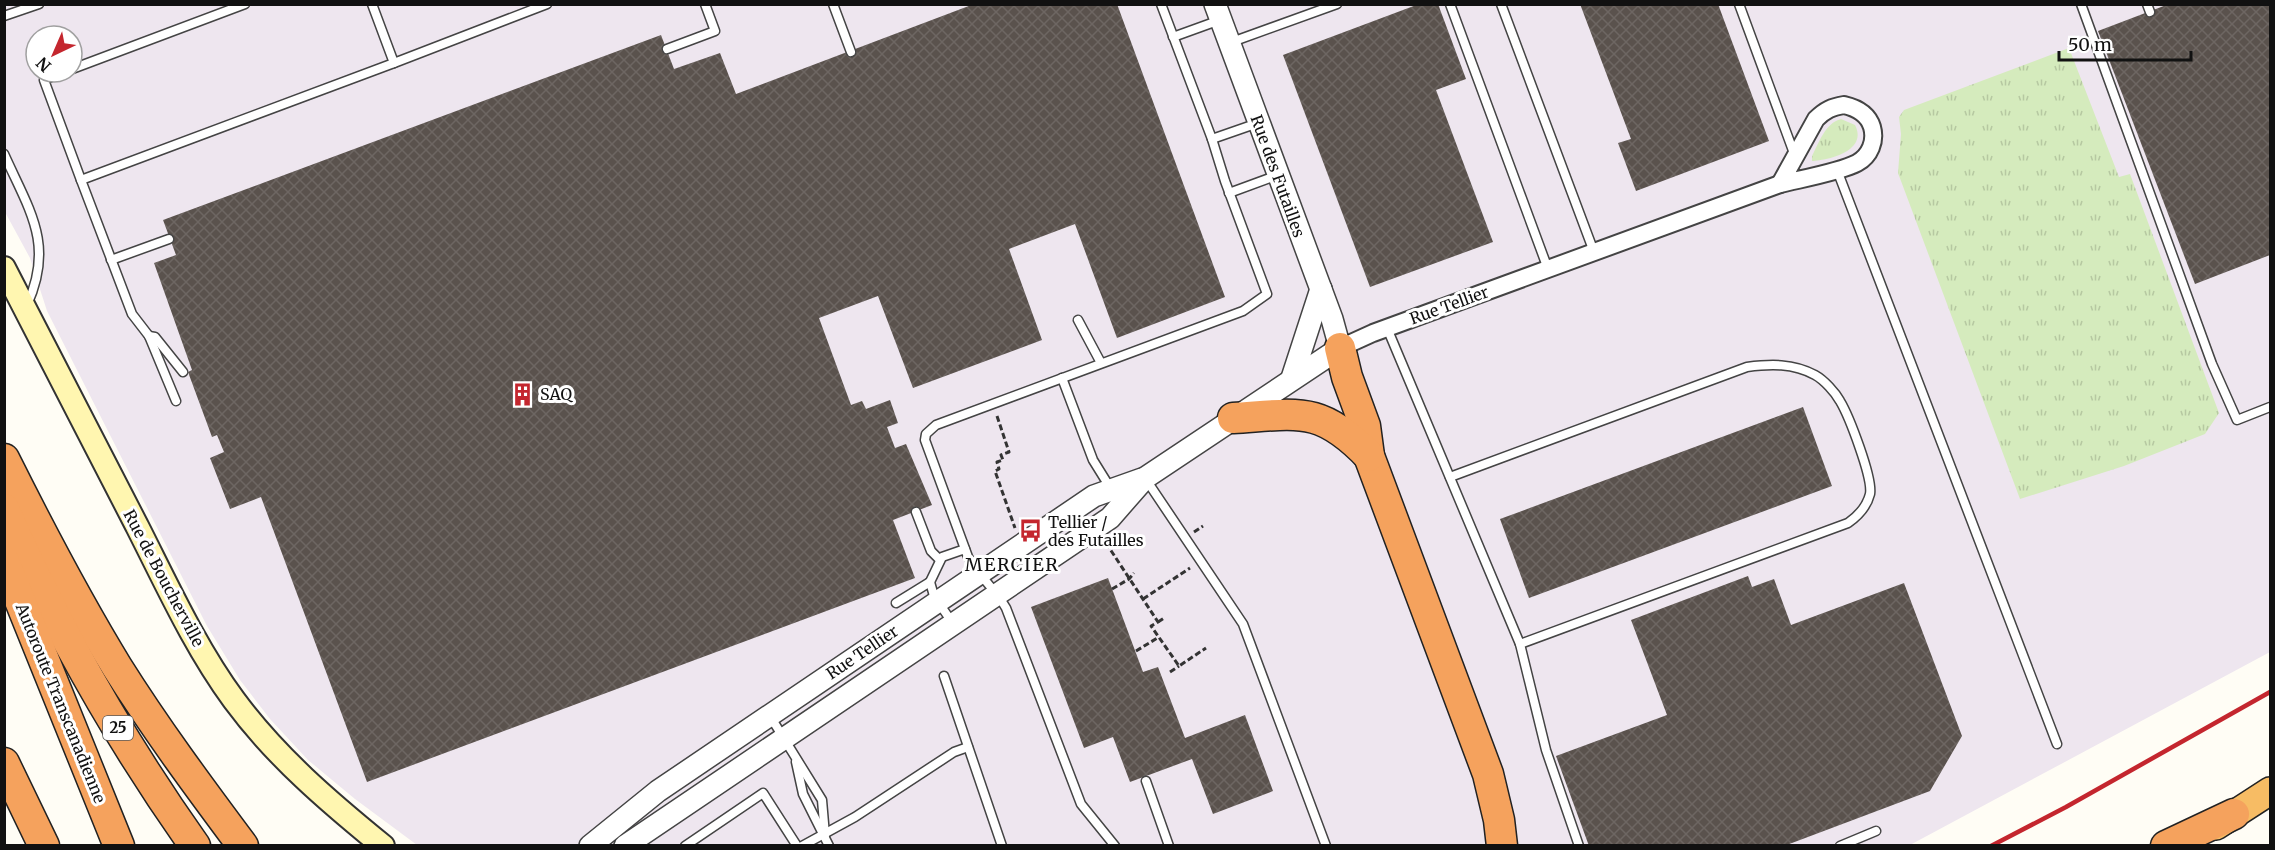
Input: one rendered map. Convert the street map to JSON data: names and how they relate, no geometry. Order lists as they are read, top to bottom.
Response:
{
  "streets": {
    "highway": ["Autoroute Transcanadienne", "25"],
    "main road": ["Rue de Boucherville"],
    "street": ["Rue des Futailles", "Rue Tellier"]
  },
  "crossings": [
    ["Rue des Futailles", "Rue Tellier"]
  ],
  "districts": ["MERCIER"],
  "places": {
    "building": ["SAQ"],
    "bus stop": ["Tellier / des Futailles"]
  },
  "scale_bar": "50 m",
  "north": "bottom left"
}
